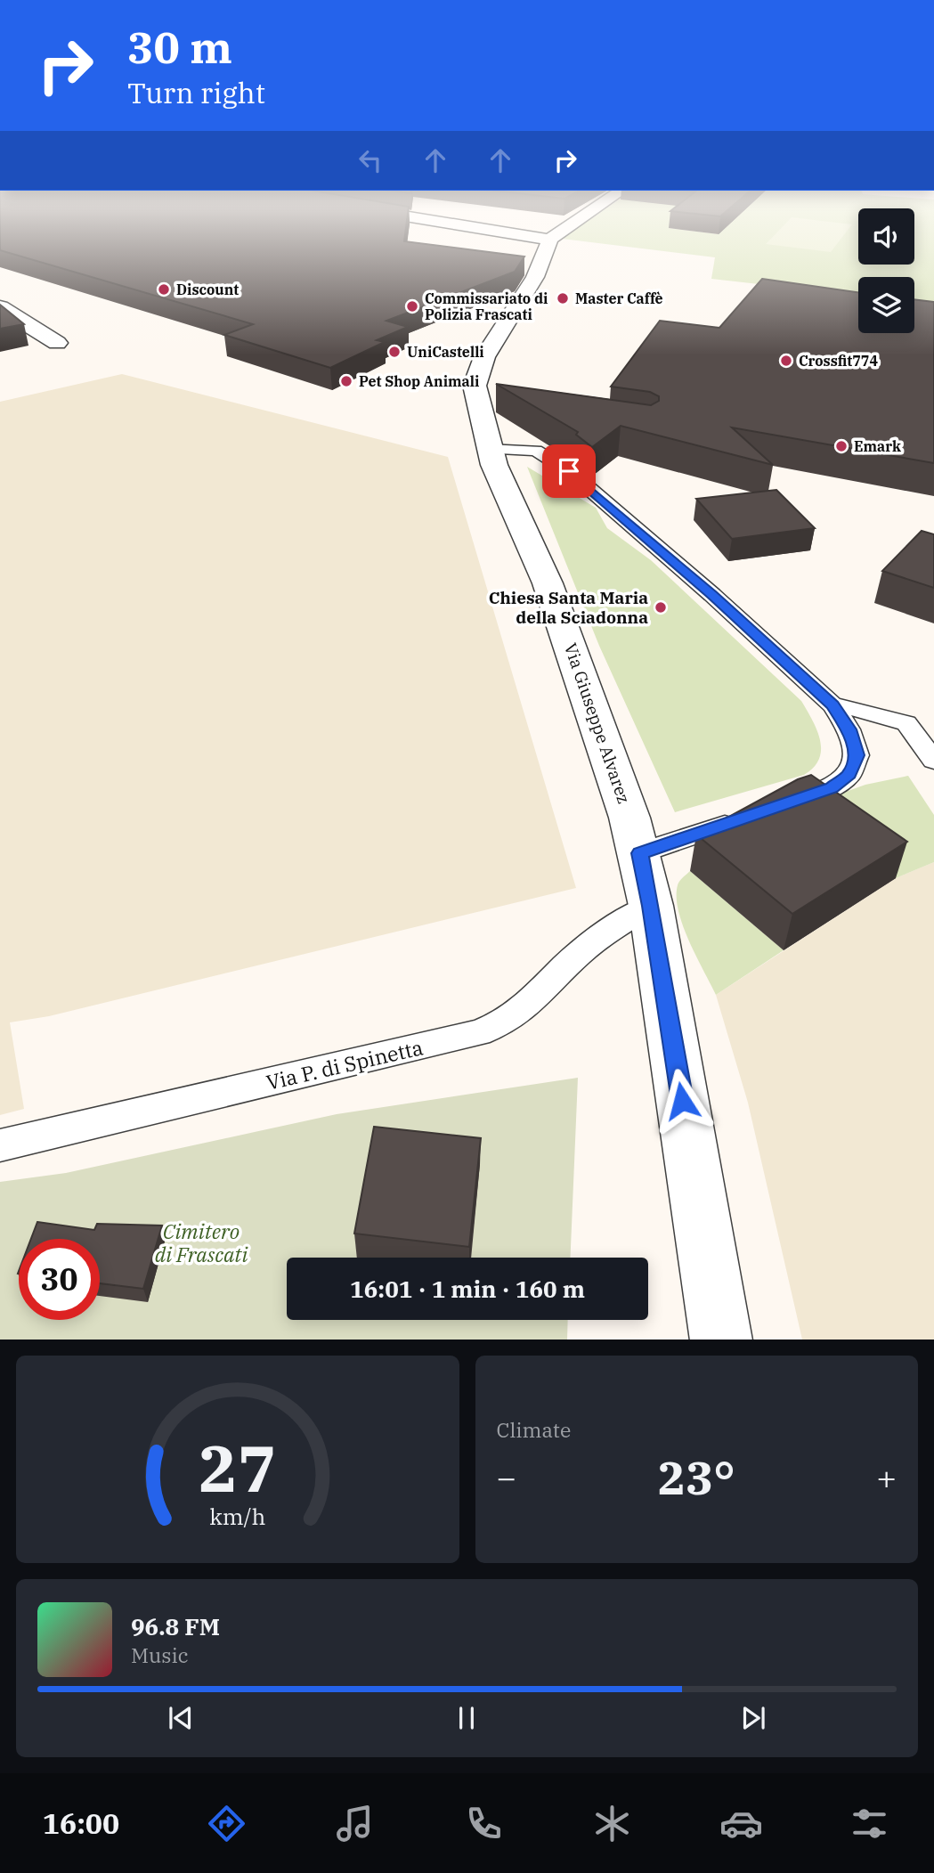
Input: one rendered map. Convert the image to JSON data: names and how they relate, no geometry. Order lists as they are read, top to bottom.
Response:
{
  "streets": {
    "street": ["Via Giuseppe Alvarez"],
    "lane": ["Via P. di Spinetta"]
  },
  "crossings": [
    ["Via Giuseppe Alvarez", "Via P. di Spinetta"]
  ],
  "parks": ["Cimitero di Frascati"],
  "places": [
    "Discount",
    "Master Caffè",
    "Commissariato di Polizia Frascati",
    "UniCastelli",
    "Crossfit774",
    "Pet Shop Animali",
    "Emark",
    "Chiesa Santa Maria della Sciadonna"
  ],
  "page": {
    "turn": ["30 m", "Turn right"],
    "limit": "30",
    "trip": "16:01 · 1 min · 160 m",
    "tile": "Climate",
    "heat": ["−", "23°", "+"],
    "song": ["96.8 FM", "Music"],
    "tabs": "16:00",
    "gauge": ["27", "km/h"]
  }
}
